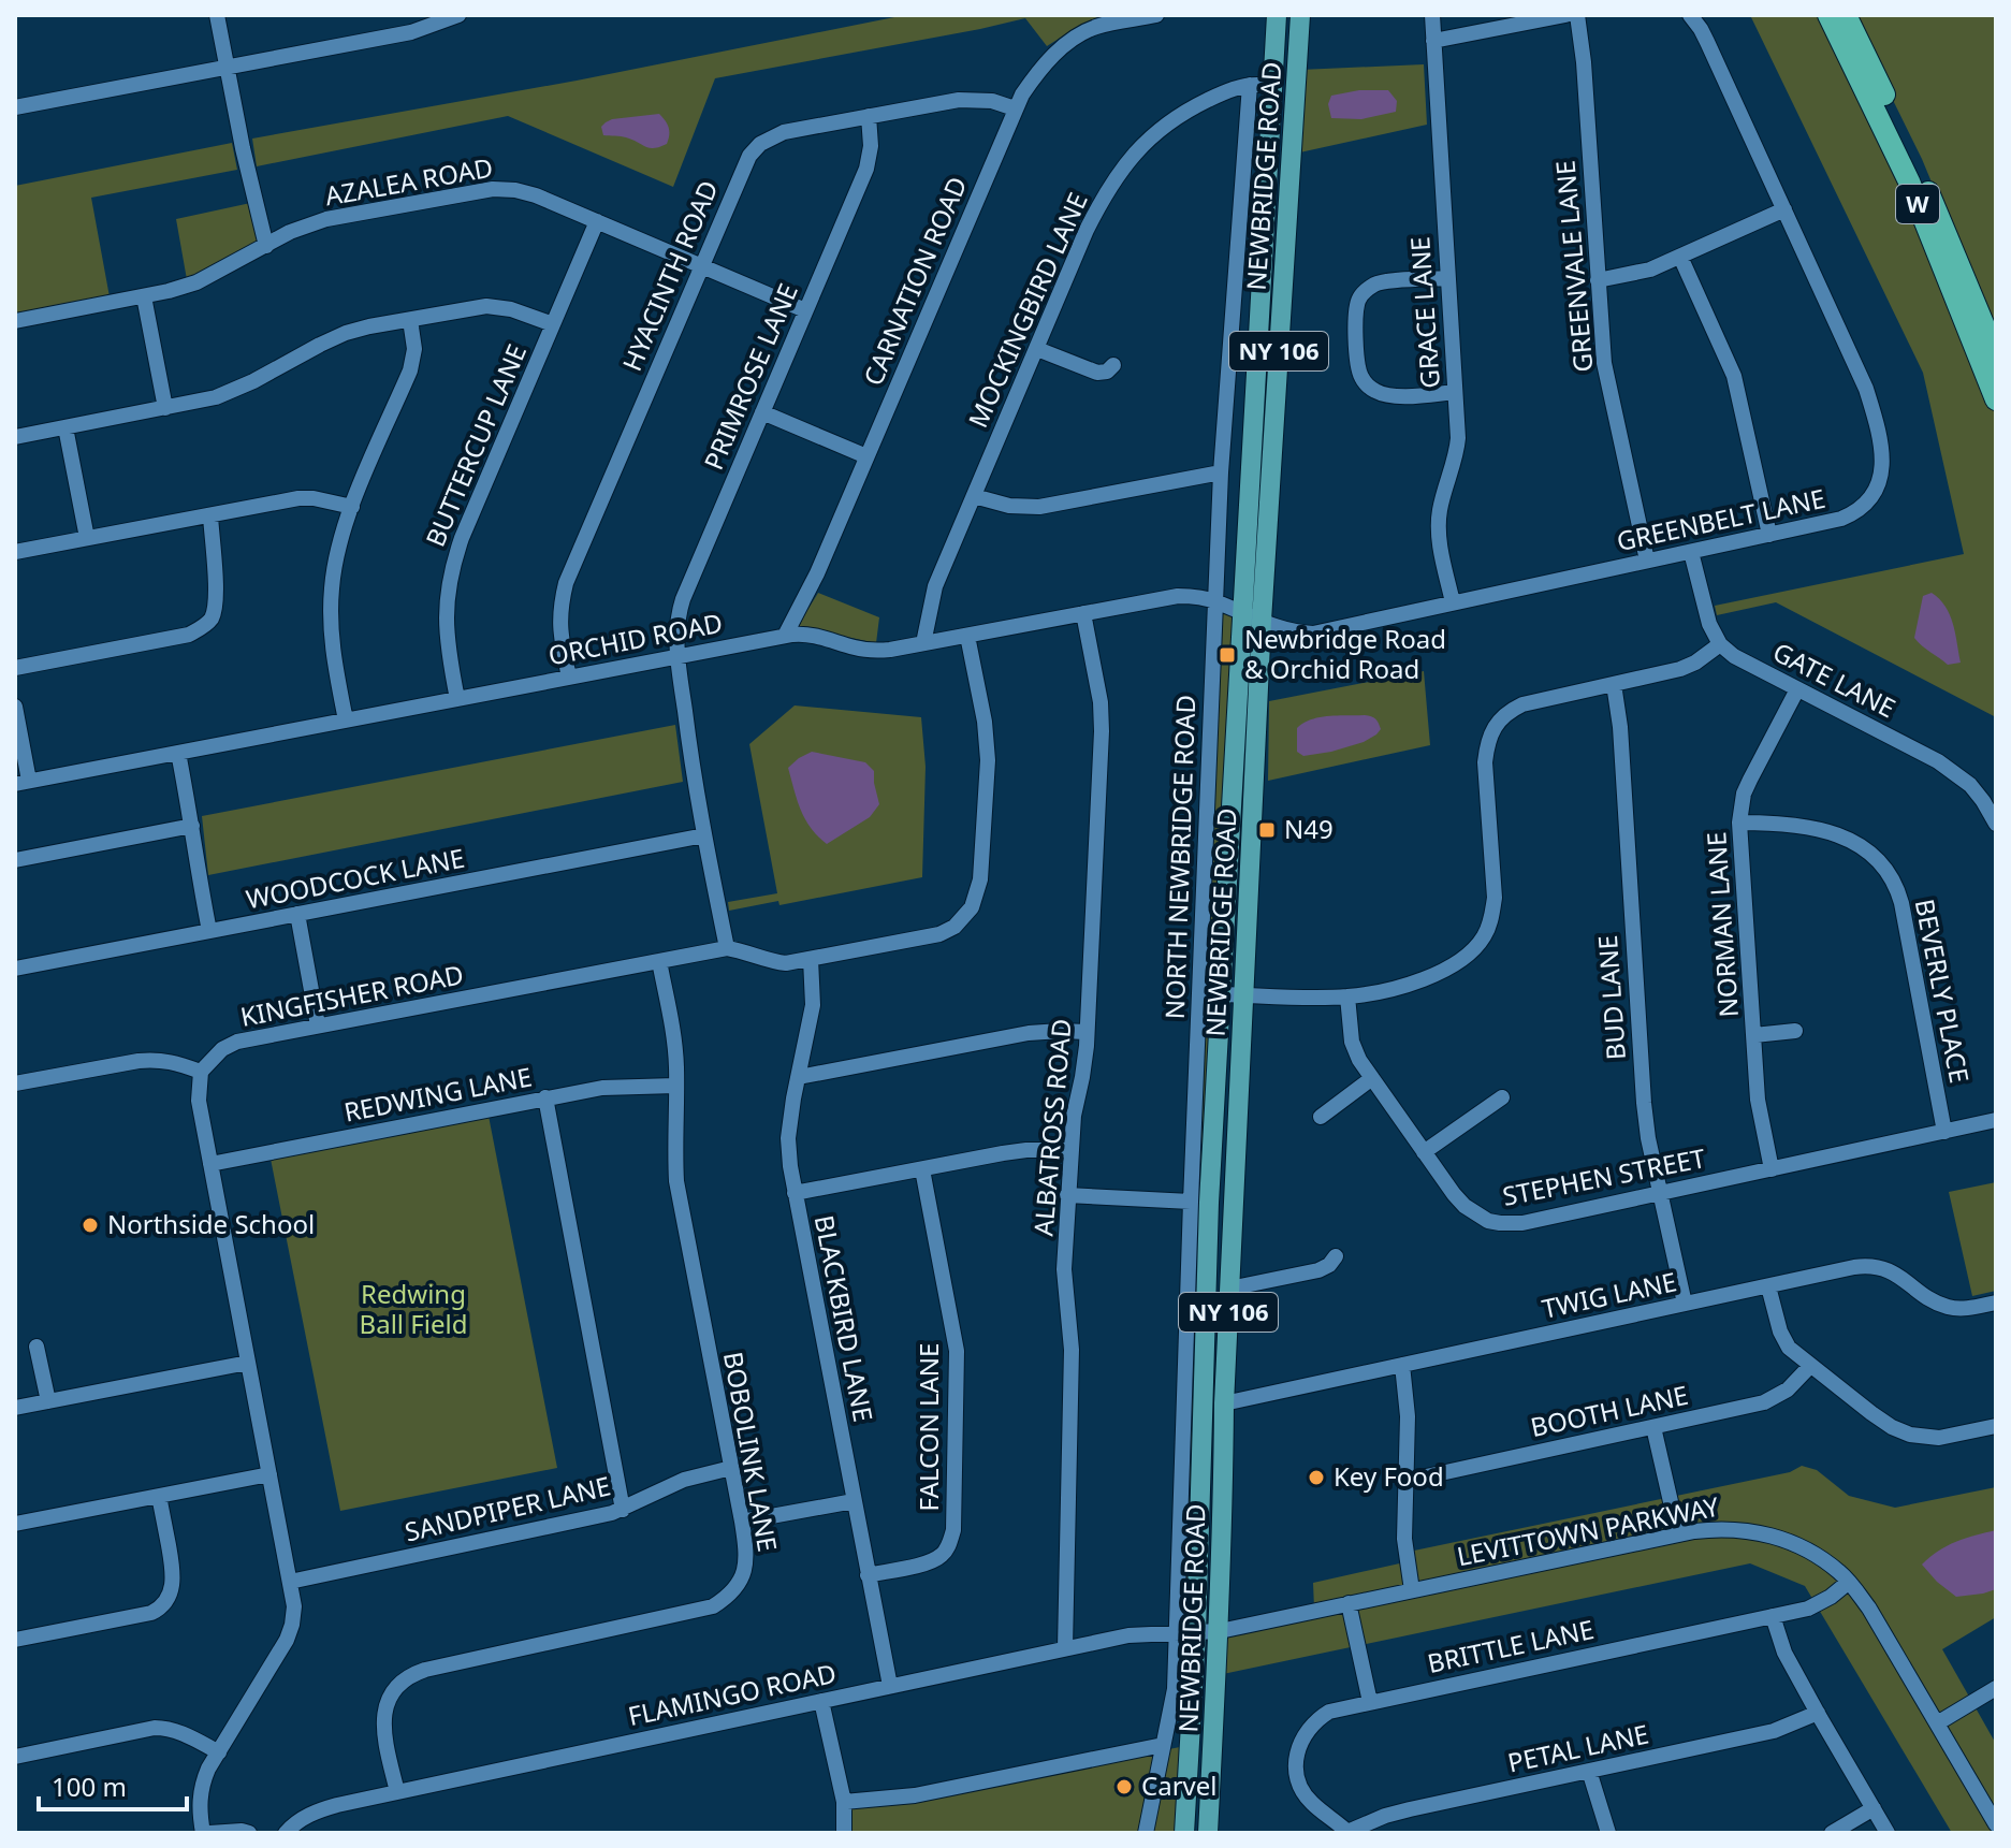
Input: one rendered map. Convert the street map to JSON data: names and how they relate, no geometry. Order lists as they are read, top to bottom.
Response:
{
  "streets": {
    "highway": ["W"],
    "main road": ["NEWBRIDGE ROAD", "NY 106"],
    "street": [
      "AZALEA ROAD",
      "GREENVALE LANE",
      "HYACINTH ROAD",
      "CARNATION ROAD",
      "MOCKINGBIRD LANE",
      "GRACE LANE",
      "PRIMROSE LANE",
      "BUTTERCUP LANE",
      "GREENBELT LANE",
      "ORCHID ROAD",
      "GATE LANE",
      "NORTH NEWBRIDGE ROAD",
      "WOODCOCK LANE",
      "NORMAN LANE",
      "BEVERLY PLACE",
      "KINGFISHER ROAD",
      "BUD LANE",
      "REDWING LANE",
      "ALBATROSS ROAD",
      "STEPHEN STREET",
      "TWIG LANE",
      "BLACKBIRD LANE",
      "BOOTH LANE",
      "FALCON LANE",
      "BOBOLINK LANE",
      "SANDPIPER LANE",
      "LEVITTOWN PARKWAY",
      "BRITTLE LANE",
      "FLAMINGO ROAD",
      "PETAL LANE"
    ]
  },
  "crossings": [
    ["NEWBRIDGE ROAD", "MOCKINGBIRD LANE"],
    ["NEWBRIDGE ROAD", "GREENBELT LANE"],
    ["NEWBRIDGE ROAD", "ORCHID ROAD"],
    ["NEWBRIDGE ROAD", "NORTH NEWBRIDGE ROAD"],
    ["NEWBRIDGE ROAD", "TWIG LANE"],
    ["NEWBRIDGE ROAD", "LEVITTOWN PARKWAY"],
    ["NEWBRIDGE ROAD", "FLAMINGO ROAD"],
    ["AZALEA ROAD", "HYACINTH ROAD"],
    ["AZALEA ROAD", "PRIMROSE LANE"],
    ["AZALEA ROAD", "BUTTERCUP LANE"],
    ["GREENVALE LANE", "GREENBELT LANE"],
    ["HYACINTH ROAD", "CARNATION ROAD"],
    ["HYACINTH ROAD", "PRIMROSE LANE"],
    ["HYACINTH ROAD", "ORCHID ROAD"],
    ["CARNATION ROAD", "ORCHID ROAD"],
    ["MOCKINGBIRD LANE", "ORCHID ROAD"],
    ["MOCKINGBIRD LANE", "NORTH NEWBRIDGE ROAD"],
    ["GRACE LANE", "GREENBELT LANE"],
    ["PRIMROSE LANE", "ORCHID ROAD"],
    ["PRIMROSE LANE", "WOODCOCK LANE"],
    ["PRIMROSE LANE", "KINGFISHER ROAD"],
    ["BUTTERCUP LANE", "ORCHID ROAD"],
    ["GREENBELT LANE", "ORCHID ROAD"],
    ["ORCHID ROAD", "NORTH NEWBRIDGE ROAD"],
    ["ORCHID ROAD", "KINGFISHER ROAD"],
    ["ORCHID ROAD", "ALBATROSS ROAD"],
    ["GATE LANE", "NORMAN LANE"],
    ["NORTH NEWBRIDGE ROAD", "LEVITTOWN PARKWAY"],
    ["NORTH NEWBRIDGE ROAD", "FLAMINGO ROAD"],
    ["NORMAN LANE", "BEVERLY PLACE"],
    ["NORMAN LANE", "STEPHEN STREET"],
    ["BEVERLY PLACE", "STEPHEN STREET"],
    ["KINGFISHER ROAD", "BLACKBIRD LANE"],
    ["KINGFISHER ROAD", "BOBOLINK LANE"],
    ["BUD LANE", "STEPHEN STREET"],
    ["BUD LANE", "TWIG LANE"],
    ["REDWING LANE", "BOBOLINK LANE"],
    ["ALBATROSS ROAD", "FLAMINGO ROAD"],
    ["BLACKBIRD LANE", "FALCON LANE"],
    ["BLACKBIRD LANE", "FLAMINGO ROAD"],
    ["BOBOLINK LANE", "SANDPIPER LANE"],
    ["BOBOLINK LANE", "FLAMINGO ROAD"],
    ["LEVITTOWN PARKWAY", "BRITTLE LANE"],
    ["LEVITTOWN PARKWAY", "FLAMINGO ROAD"],
    ["BRITTLE LANE", "PETAL LANE"]
  ],
  "parks": ["Redwing Ball Field"],
  "places": {
    "transit": ["Newbridge Road & Orchid Road", "N49"],
    "other": ["Northside School", "Key Food", "Carvel"]
  },
  "scale_bar": "100 m"
}
